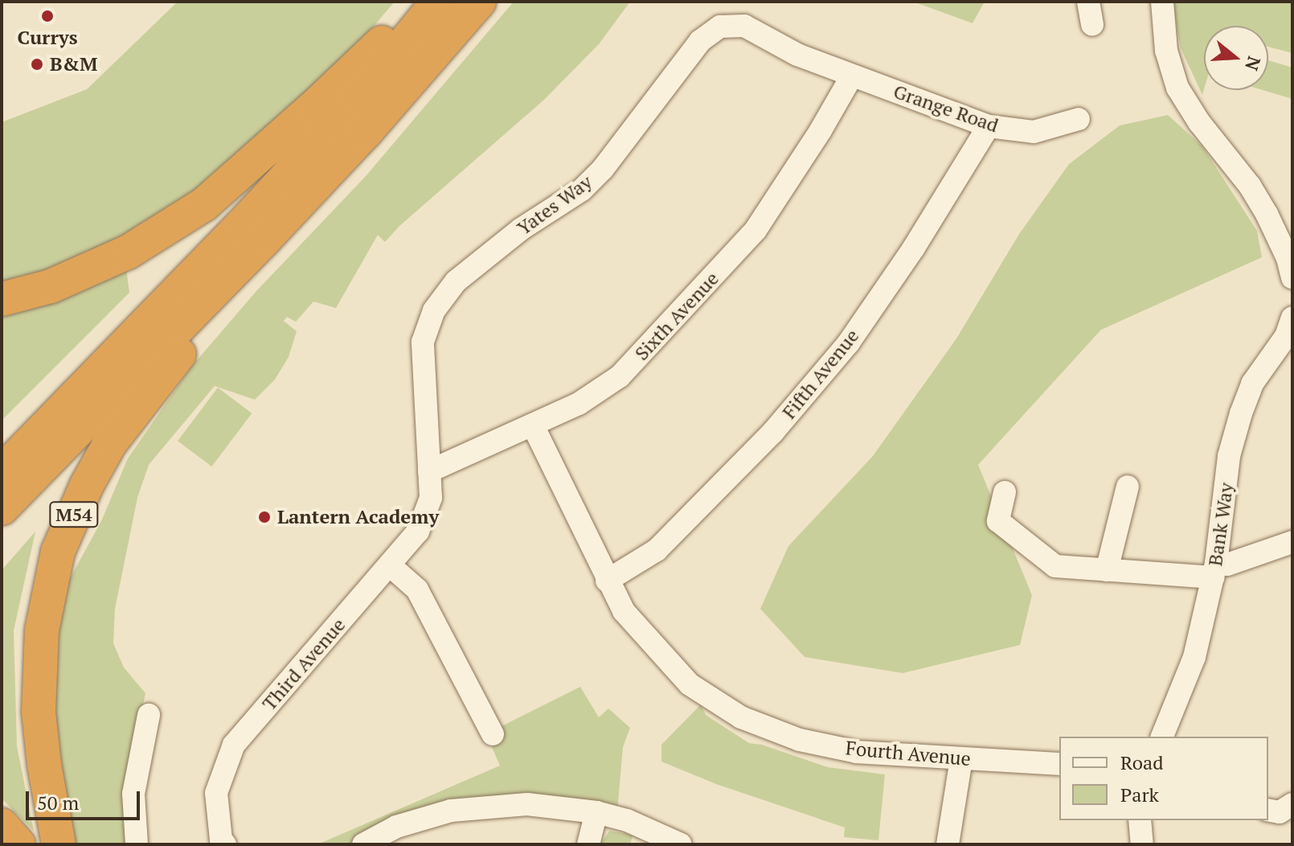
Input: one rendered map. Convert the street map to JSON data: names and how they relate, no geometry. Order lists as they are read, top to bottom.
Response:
{
  "streets": {
    "highway": ["M54"],
    "street": [
      "Grange Road",
      "Yates Way",
      "Sixth Avenue",
      "Fifth Avenue",
      "Bank Way",
      "Third Avenue",
      "Fourth Avenue"
    ]
  },
  "crossings": [
    ["Grange Road", "Yates Way"],
    ["Grange Road", "Sixth Avenue"],
    ["Grange Road", "Fifth Avenue"],
    ["Yates Way", "Sixth Avenue"],
    ["Yates Way", "Third Avenue"],
    ["Sixth Avenue", "Fourth Avenue"],
    ["Fifth Avenue", "Fourth Avenue"]
  ],
  "places": ["Currys", "B&M", "Lantern Academy"],
  "legend": ["Road", "Park"],
  "scale_bar": "50 m",
  "north": "right"
}
